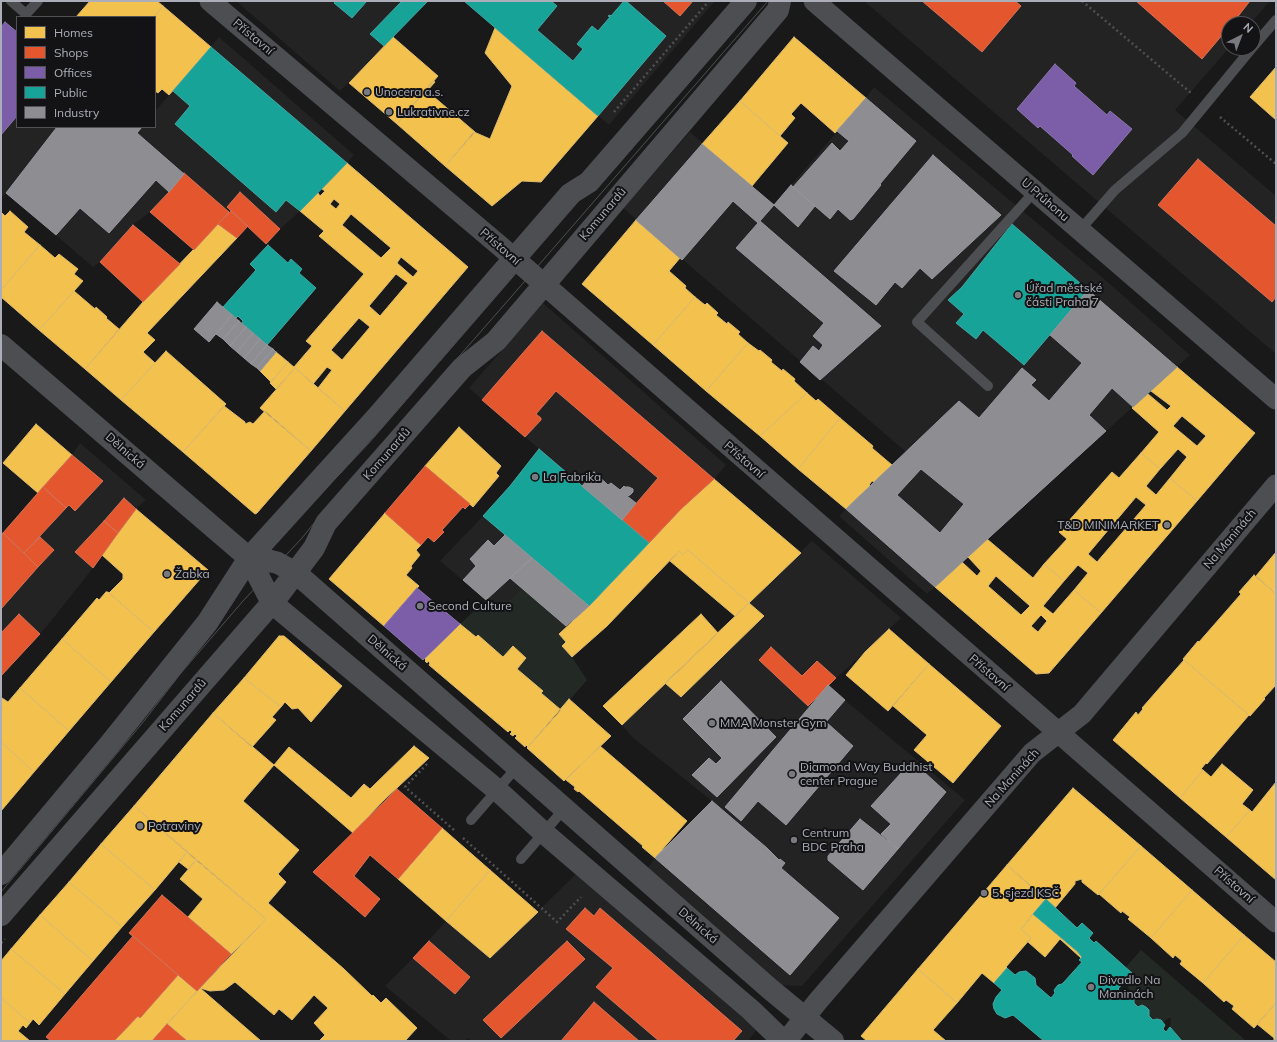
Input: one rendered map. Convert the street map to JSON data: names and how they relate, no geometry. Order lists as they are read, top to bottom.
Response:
{
  "streets": {
    "street": [
      "Přístavní",
      "U Průhonu",
      "Komunardů",
      "Dělnická",
      "Na Maninách"
    ]
  },
  "crossings": [
    ["Přístavní", "Komunardů"],
    ["Přístavní", "Na Maninách"],
    ["Komunardů", "Dělnická"],
    ["Dělnická", "Na Maninách"]
  ],
  "places": [
    "Unocera a.s.",
    "Lukrativne.cz",
    "Úřad městské části Praha 7",
    "La Fabrika",
    "T&D MINIMARKET",
    "Žabka",
    "Second Culture",
    "MMA Monster Gym",
    "Diamond Way Buddhist center Prague",
    "Potraviny",
    "Centrum BDC Praha",
    "5. sjezd KSČ",
    "Divadlo Na Maninách"
  ],
  "legend": [
    "Homes",
    "Shops",
    "Offices",
    "Public",
    "Industry"
  ],
  "north": "top right"
}
